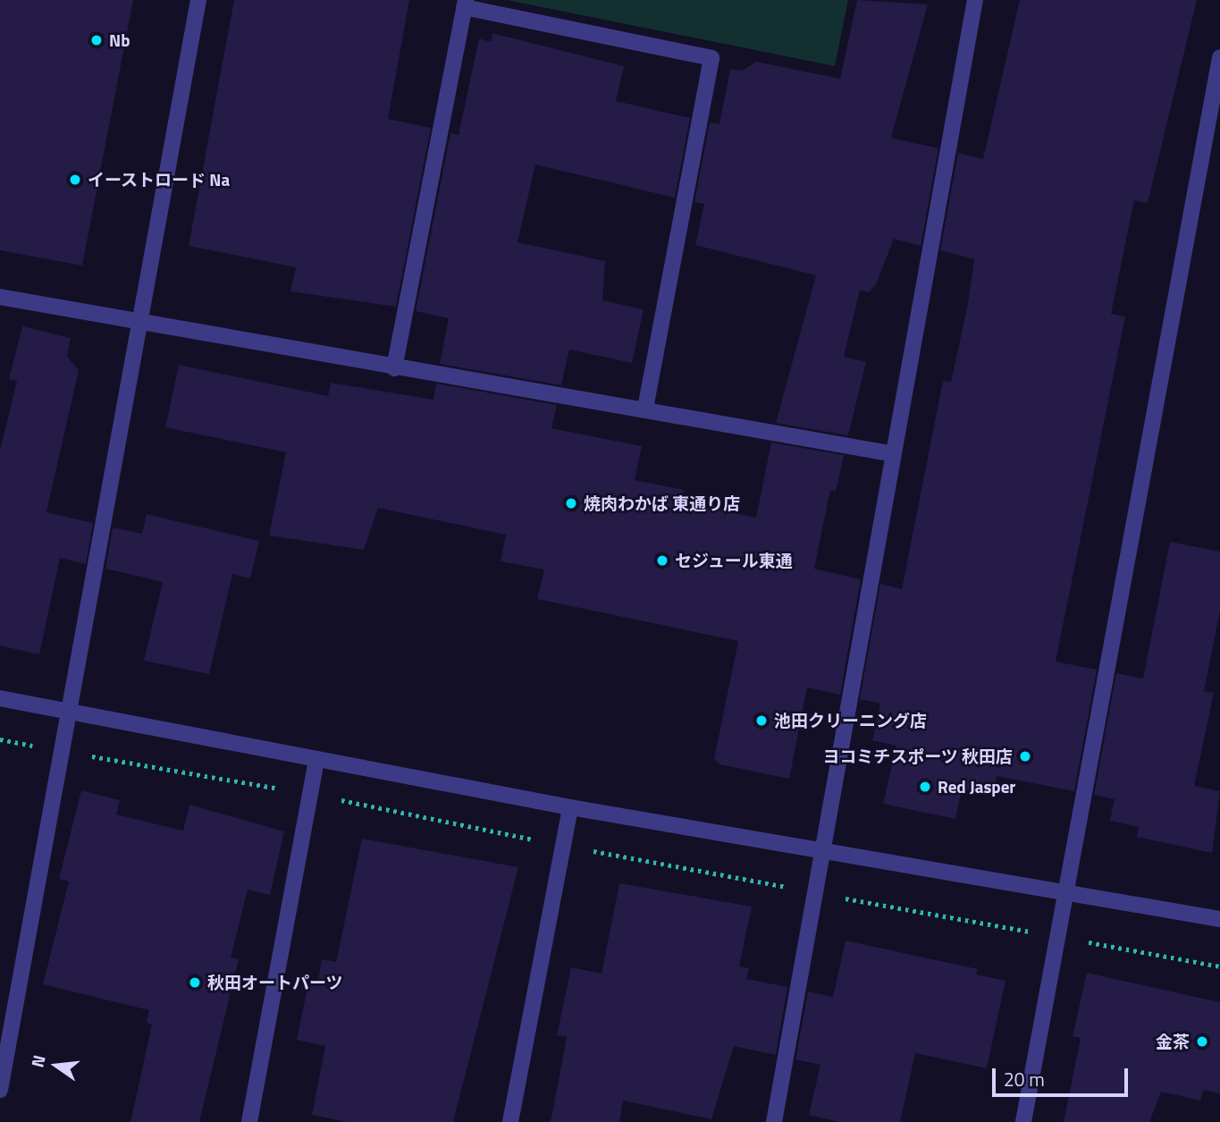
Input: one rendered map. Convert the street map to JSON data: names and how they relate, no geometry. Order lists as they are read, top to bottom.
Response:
{
  "places": [
    "Nb",
    "イーストロード Na",
    "焼肉わかば 東通り店",
    "セジュール東通",
    "池田クリーニング店",
    "ヨコミチスポーツ 秋田店",
    "Red Jasper",
    "秋田オートパーツ",
    "金茶"
  ],
  "scale_bar": "20 m",
  "north": "left"
}
